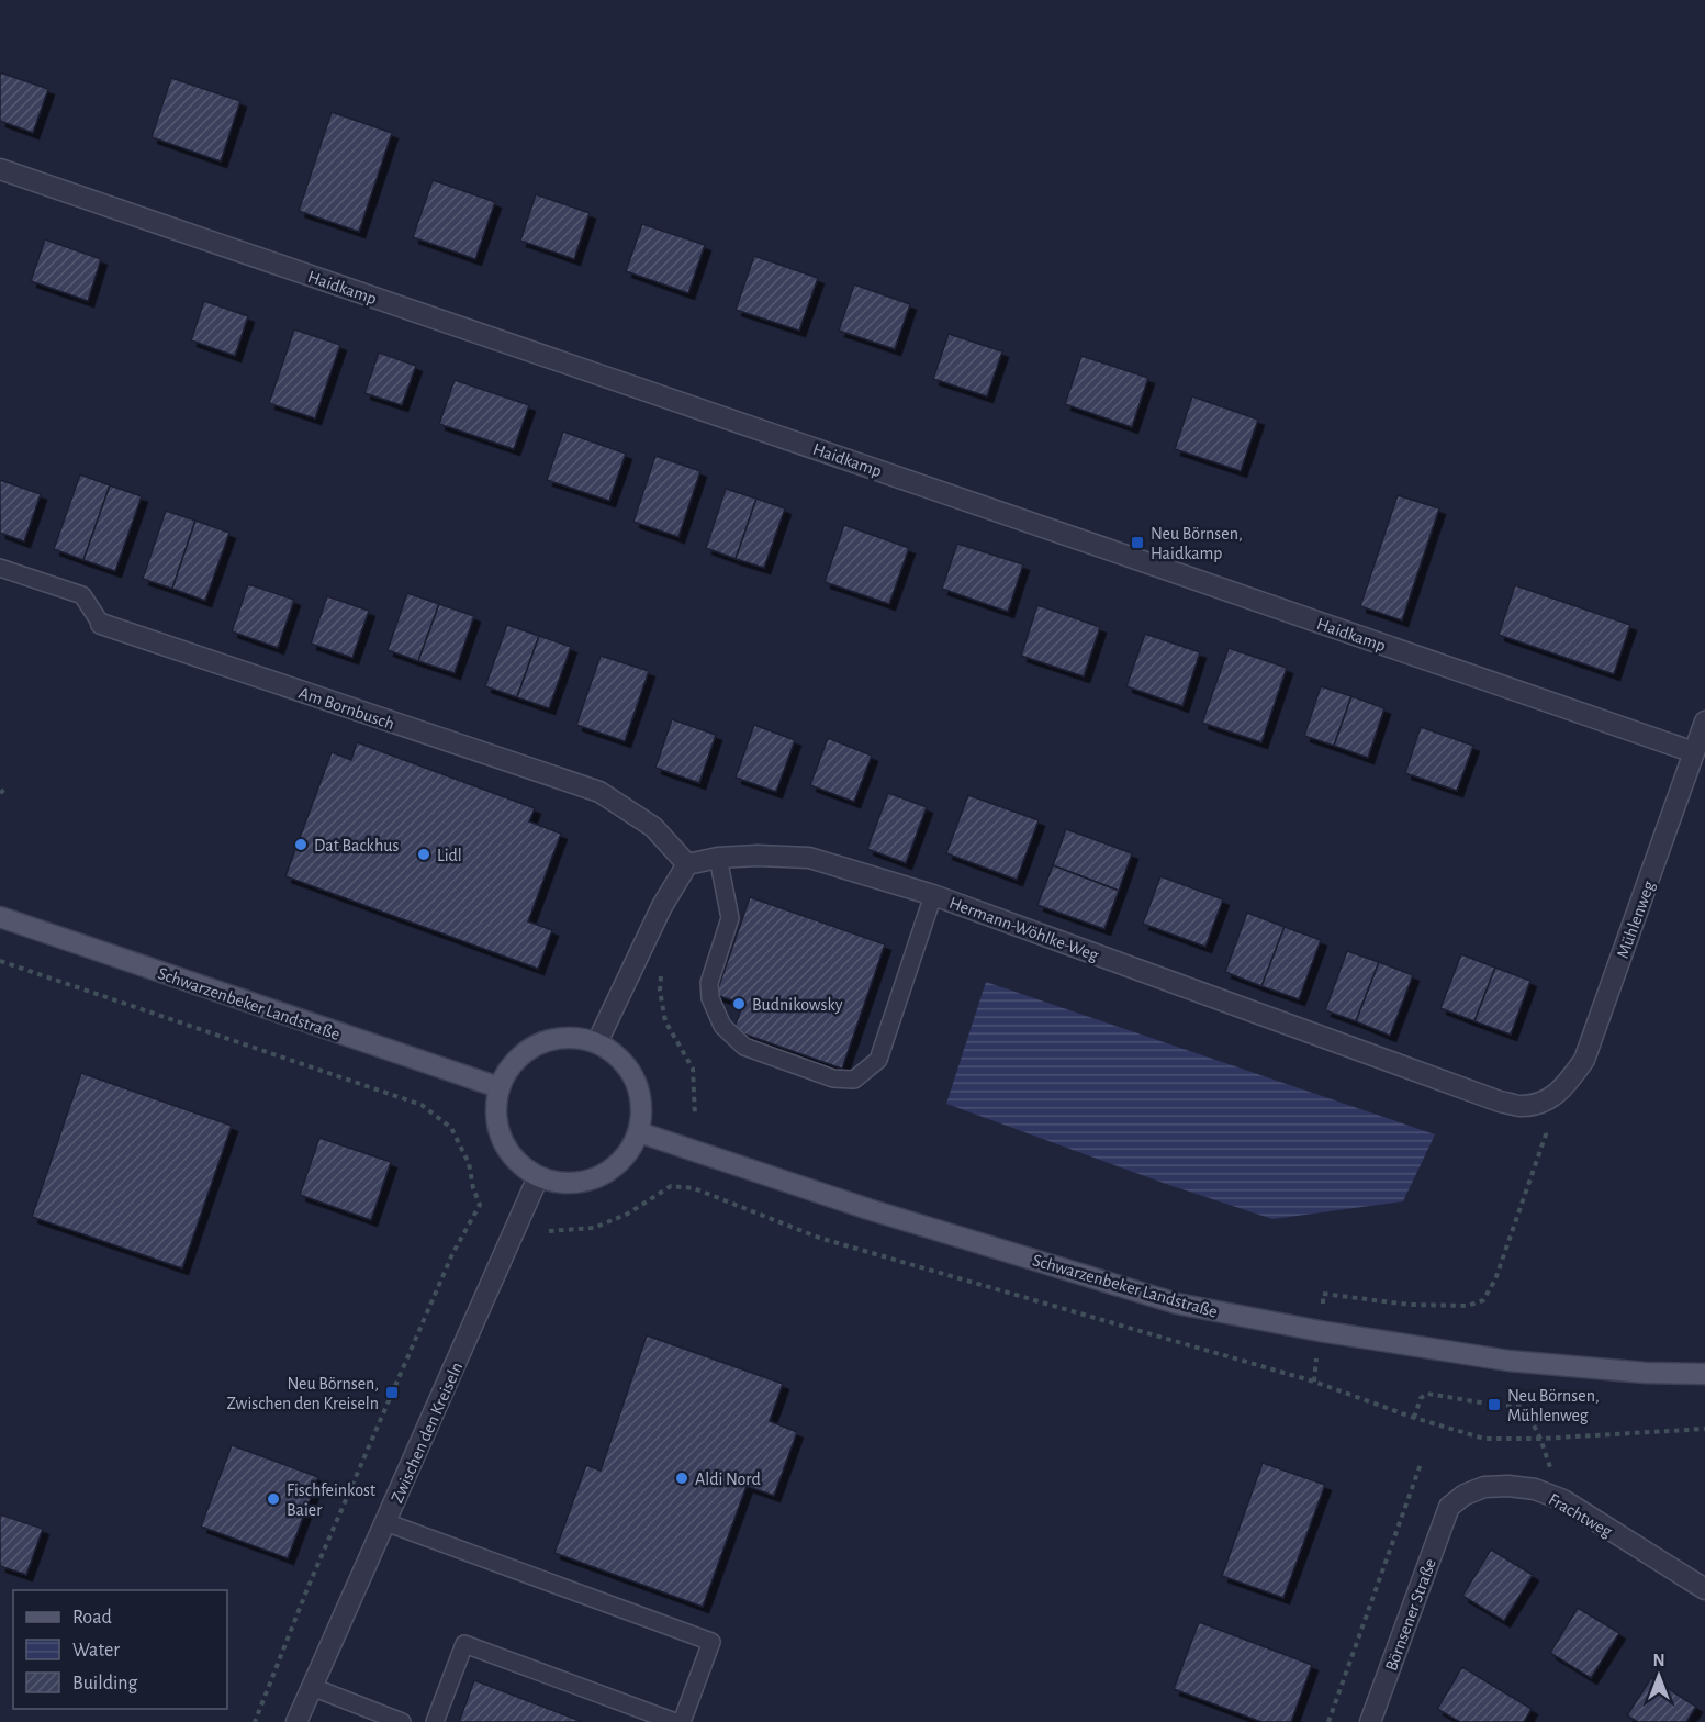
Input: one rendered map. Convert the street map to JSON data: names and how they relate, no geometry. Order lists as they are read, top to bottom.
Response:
{
  "streets": {
    "main road": ["Schwarzenbeker Landstraße"],
    "street": [
      "Haidkamp",
      "Am Bornbusch",
      "Mühlenweg",
      "Hermann-Wöhlke-Weg",
      "Zwischen den Kreiseln",
      "Frachtweg",
      "Börnsener Straße"
    ]
  },
  "crossings": [
    ["Haidkamp", "Mühlenweg"],
    ["Am Bornbusch", "Hermann-Wöhlke-Weg"],
    ["Mühlenweg", "Hermann-Wöhlke-Weg"],
    ["Schwarzenbeker Landstraße", "Zwischen den Kreiseln"],
    ["Frachtweg", "Börnsener Straße"]
  ],
  "places": {
    "transit": ["Neu Börnsen, Haidkamp", "Neu Börnsen, Zwischen den Kreiseln", "Neu Börnsen, Mühlenweg"],
    "other": [
      "Dat Backhus",
      "Lidl",
      "Budnikowsky",
      "Aldi Nord",
      "Fischfeinkost Baier"
    ]
  },
  "legend": ["Road", "Water", "Building"],
  "north": "top"
}
